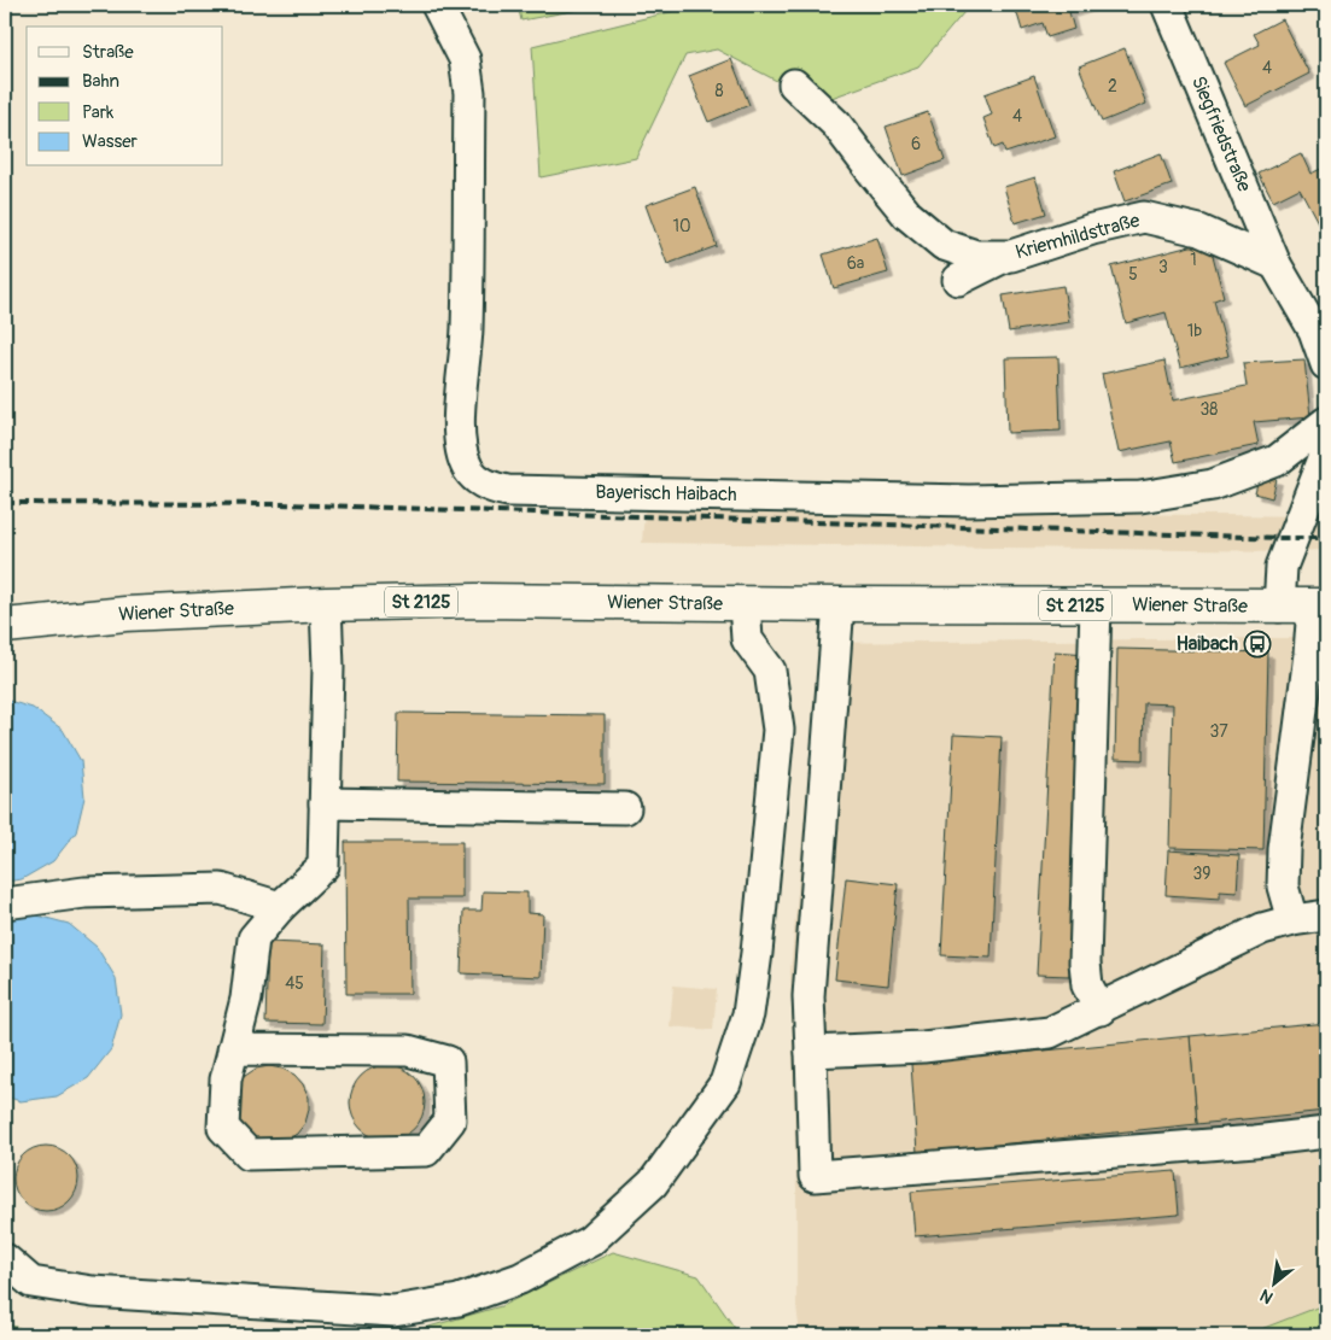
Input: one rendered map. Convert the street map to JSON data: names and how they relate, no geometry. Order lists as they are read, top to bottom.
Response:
{
  "streets": {
    "main road": ["St 2125", "Wiener Straße"],
    "street": ["Siegfriedstraße", "Kriemhildstraße", "Bayerisch Haibach"]
  },
  "crossings": [
    ["Siegfriedstraße", "Kriemhildstraße"]
  ],
  "places": {
    "bus stop": ["Haibach"]
  },
  "house_numbers": [
    "4",
    "2",
    "8",
    "4",
    "6",
    "10",
    "1",
    "6a",
    "3",
    "5",
    "1b",
    "38",
    "37",
    "39",
    "45"
  ],
  "legend": [
    "Straße",
    "Bahn",
    "Park",
    "Wasser"
  ],
  "north": "bottom left"
}
